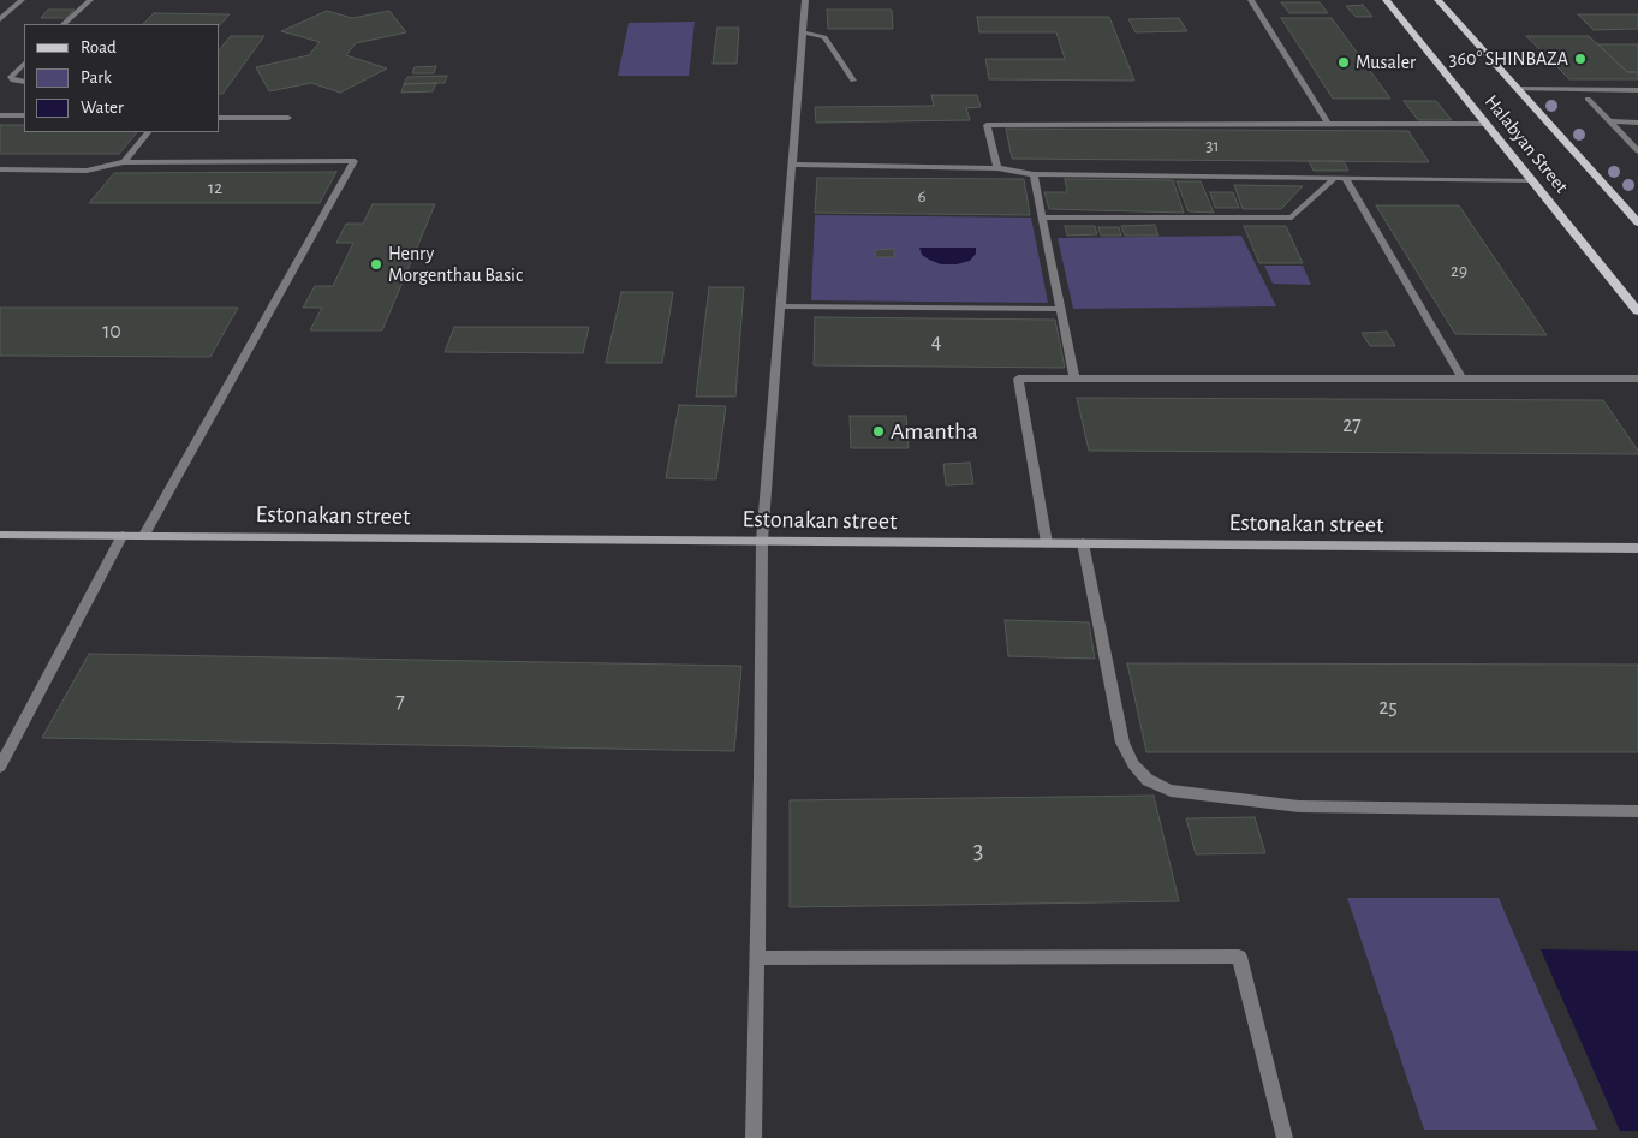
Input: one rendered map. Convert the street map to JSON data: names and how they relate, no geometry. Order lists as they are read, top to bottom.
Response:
{
  "streets": {
    "main road": ["Halabyan Street"],
    "street": ["Estonakan street"]
  },
  "places": [
    "360° SHINBAZA",
    "Musaler",
    "Henry Morgenthau Basic",
    "Amantha"
  ],
  "house_numbers": [
    "31",
    "12",
    "6",
    "29",
    "10",
    "4",
    "27",
    "7",
    "25",
    "3"
  ],
  "legend": ["Road", "Park", "Water"]
}
